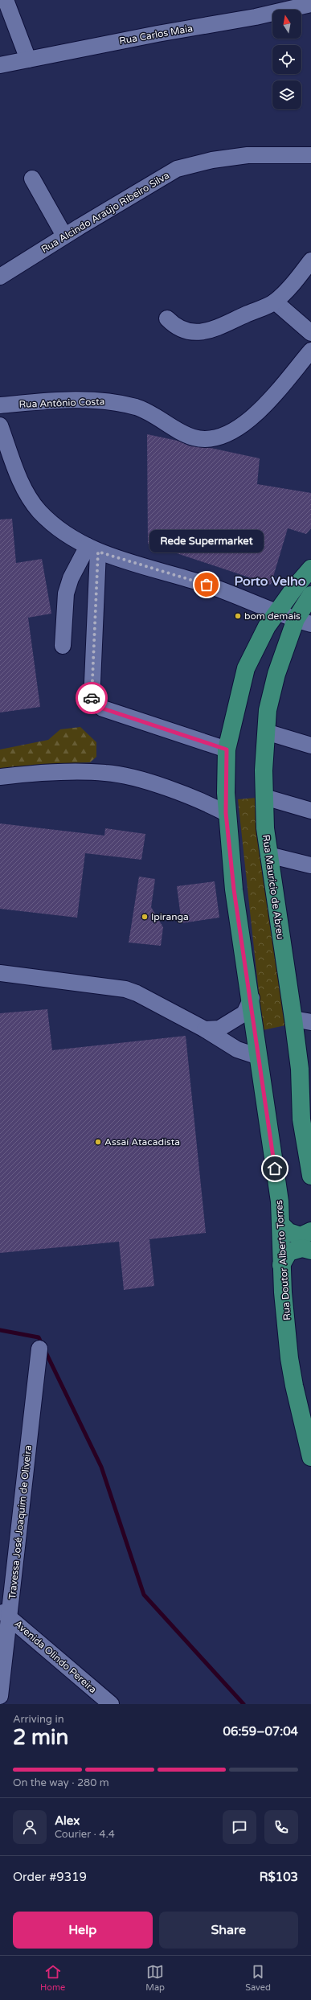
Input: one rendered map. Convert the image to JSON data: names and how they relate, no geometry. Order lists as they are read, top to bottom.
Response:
{
  "streets": {
    "main road": ["Rua Maurício de Abreu", "Rua Doutor Alberto Torres"],
    "street": [
      "Rua Carlos Maia",
      "Rua Alcindo Araújo Ribeiro Silva",
      "Rua Antônio Costa",
      "Travessa José Joaquim de Oliveira",
      "Avenida Olindo Pereira"
    ]
  },
  "crossings": [
    ["Travessa José Joaquim de Oliveira", "Avenida Olindo Pereira"]
  ],
  "districts": ["Porto Velho"],
  "places": [
    "Rede Supermarket",
    "bom demais",
    "Ipiranga",
    "Assaí Atacadista"
  ],
  "north": "top",
  "page": {
    "bubble": "Rede Supermarket",
    "heading": ["2 min", "Arriving in", "06:59–07:04"],
    "panel": [
      "Alex",
      "Courier · 4.4",
      "Order #9319",
      "R$103"
    ],
    "bar": "On the way · 280 m",
    "buttons": ["Help", "Share"],
    "tabs": ["Home", "Map", "Saved"]
  }
}
